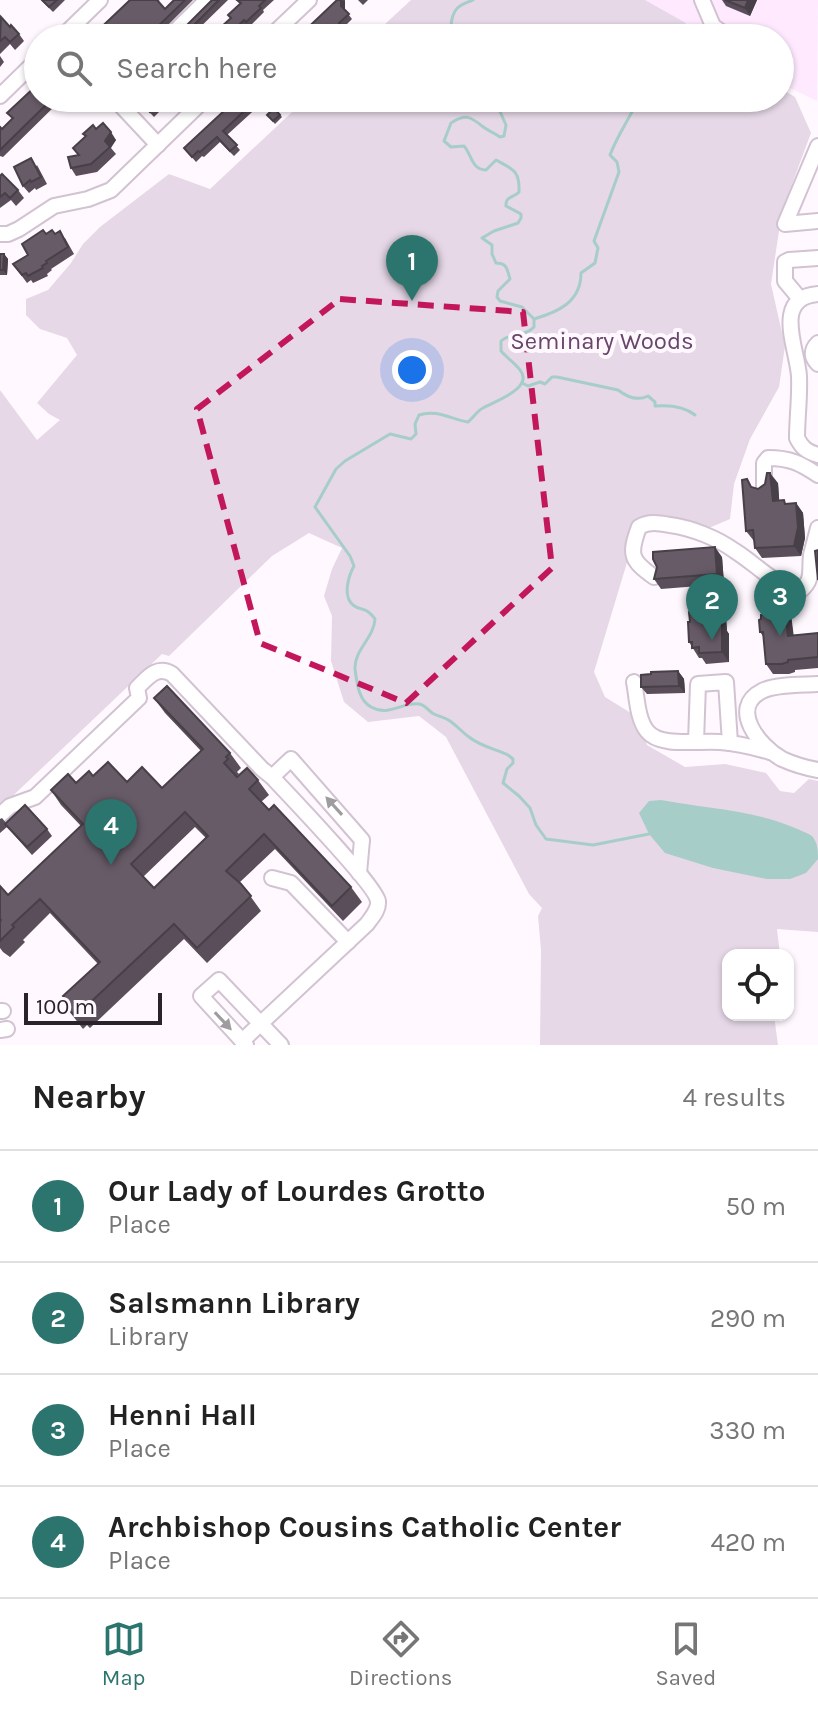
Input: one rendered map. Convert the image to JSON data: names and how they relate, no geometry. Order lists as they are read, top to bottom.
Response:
{
  "parks": ["Seminary Woods"],
  "scale_bar": "100 m",
  "page": {
    "search": "Search here",
    "pins": [
      "1",
      "3",
      "2",
      "4"
    ],
    "scale": "100 m",
    "heading": ["Nearby", "4 results"],
    "list": [
      {
        "mark": "1",
        "name": "Our Lady of Lourdes Grotto",
        "note": "Place",
        "value": "50 m"
      },
      {
        "mark": "2",
        "name": "Salsmann Library",
        "note": "Library",
        "value": "290 m"
      },
      {
        "mark": "3",
        "name": "Henni Hall",
        "note": "Place",
        "value": "330 m"
      },
      {
        "mark": "4",
        "name": "Archbishop Cousins Catholic Center",
        "note": "Place",
        "value": "420 m"
      }
    ],
    "nav": ["Map", "Directions", "Saved"]
  }
}
